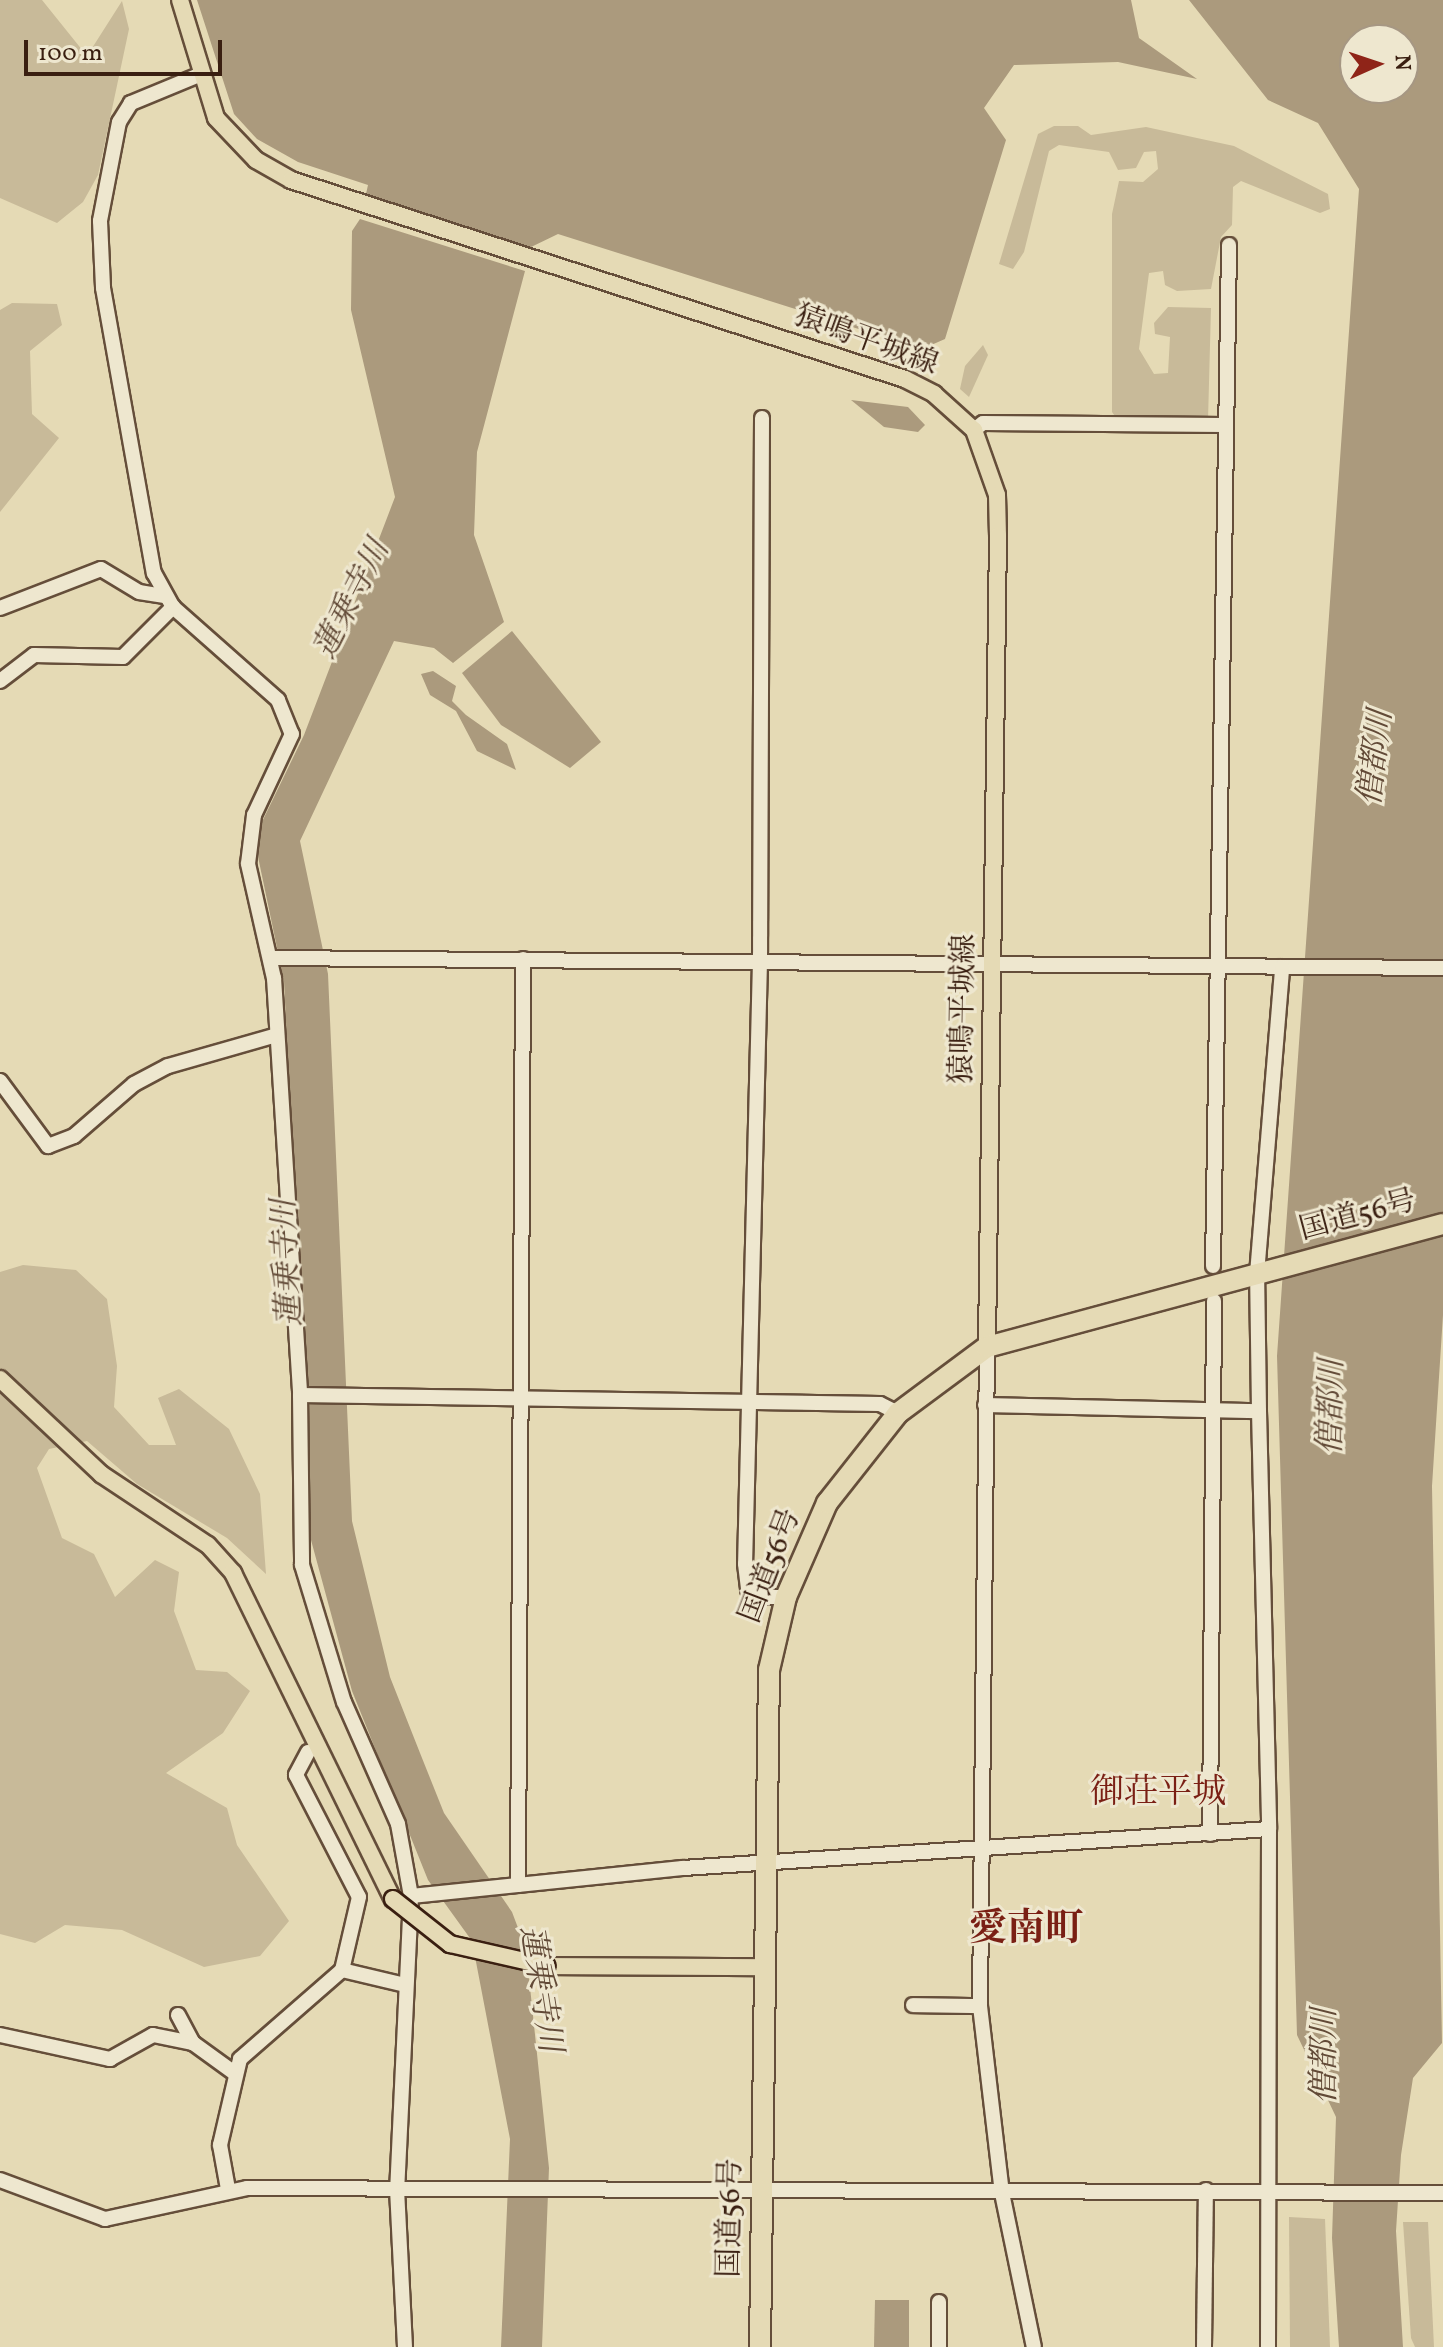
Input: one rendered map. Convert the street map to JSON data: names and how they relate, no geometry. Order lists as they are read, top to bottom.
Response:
{
  "streets": {
    "highway": ["国道56号"],
    "main road": ["猿鳴平城線"]
  },
  "crossings": [
    ["猿鳴平城線", "国道56号"]
  ],
  "districts": ["御荘平城", "愛南町"],
  "water": ["蓮乗寺川", "僧都川"],
  "scale_bar": "100 m",
  "north": "right"
}
